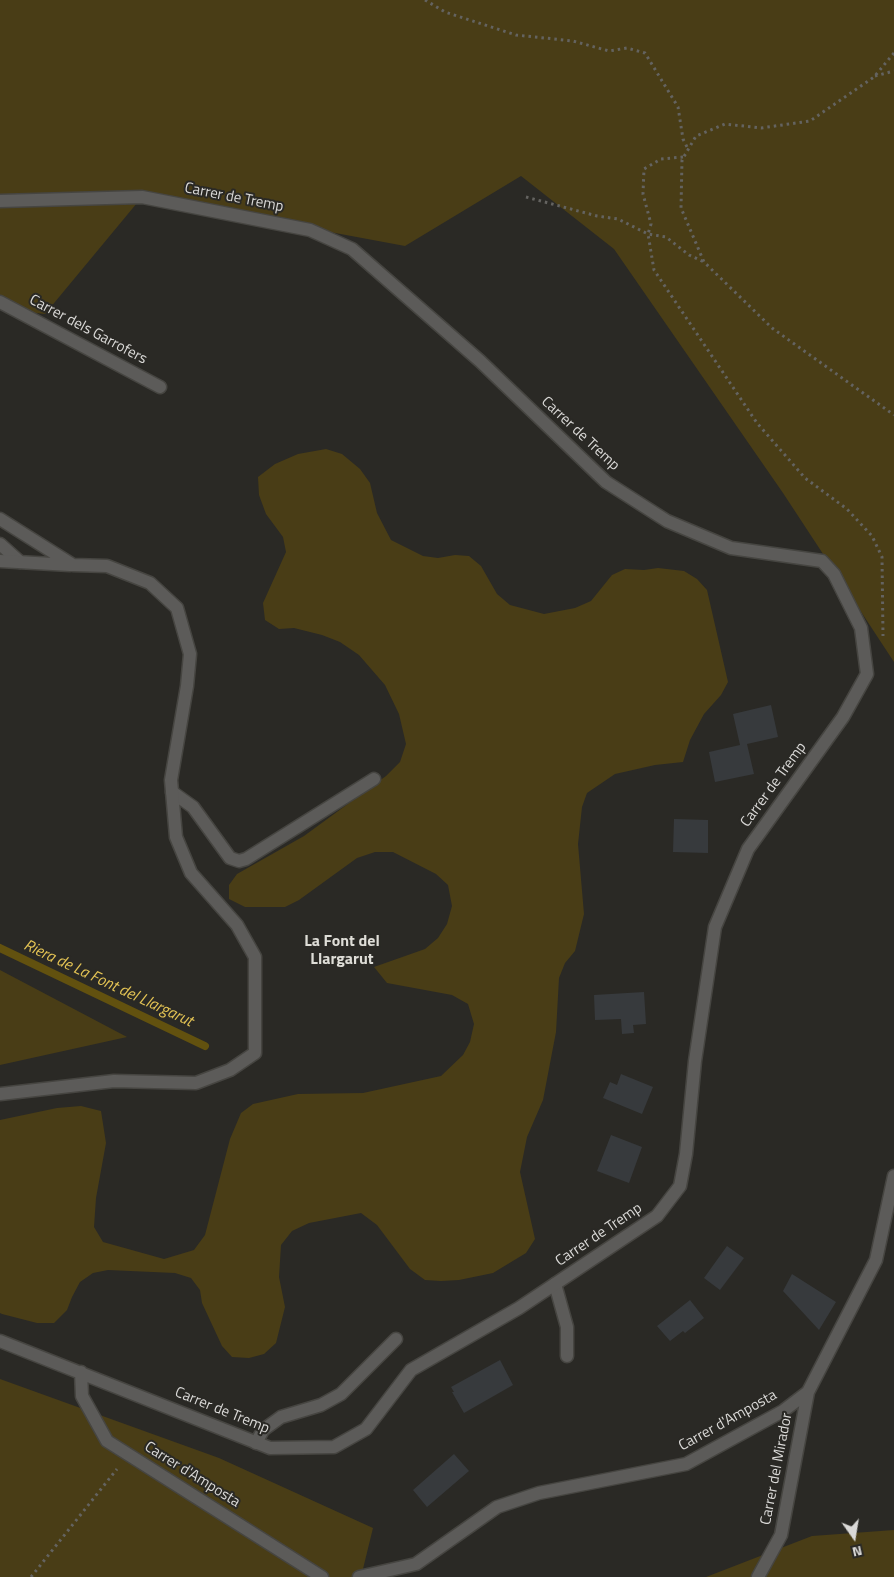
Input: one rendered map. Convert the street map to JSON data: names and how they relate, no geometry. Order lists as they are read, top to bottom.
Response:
{
  "streets": {
    "street": [
      "Carrer de Tremp",
      "Carrer dels Garrofers",
      "Carrer d'Amposta",
      "Carrer del Mirador"
    ]
  },
  "crossings": [
    ["Carrer de Tremp", "Carrer d'Amposta"],
    ["Carrer d'Amposta", "Carrer del Mirador"]
  ],
  "districts": ["La Font del Llargarut"],
  "water": ["Riera de La Font del Llargarut"],
  "north": "bottom"
}
